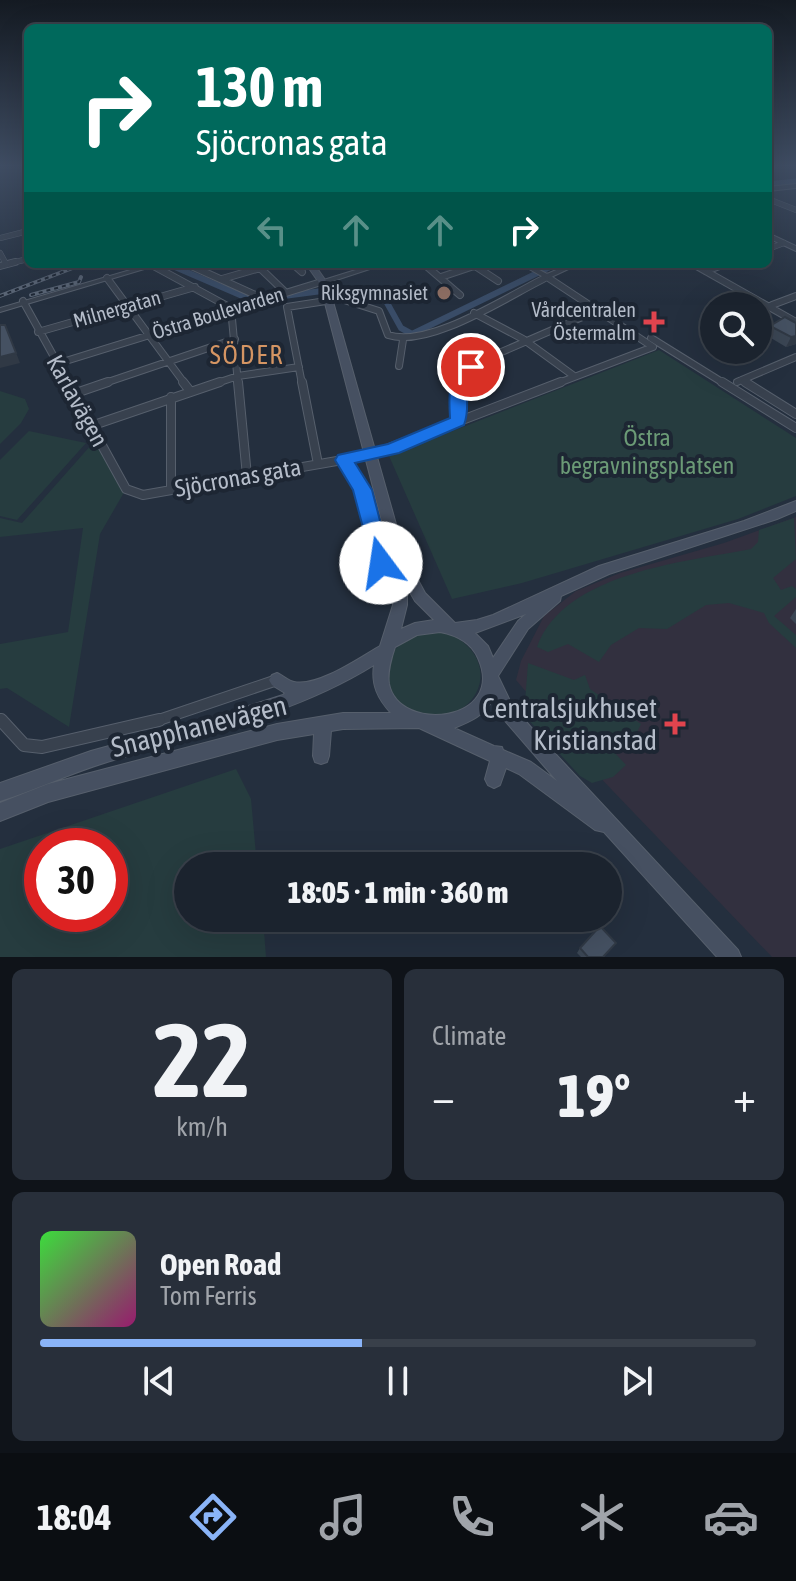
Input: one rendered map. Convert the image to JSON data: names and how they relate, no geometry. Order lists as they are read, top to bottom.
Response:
{
  "streets": {
    "main road": ["Snapphanevägen"],
    "street": [
      "Milnergatan",
      "Östra Boulevarden",
      "Karlavägen",
      "Sjöcronas gata"
    ]
  },
  "crossings": [
    ["Milnergatan", "Karlavägen"],
    ["Östra Boulevarden", "Karlavägen"],
    ["Karlavägen", "Sjöcronas gata"]
  ],
  "districts": ["SÖDER"],
  "parks": ["Östra begravningsplatsen"],
  "places": {
    "other": ["Riksgymnasiet"],
    "health": ["Vårdcentralen Östermalm", "Centralsjukhuset Kristianstad"]
  },
  "page": {
    "turn": ["130 m", "Sjöcronas gata"],
    "limit": "30",
    "trip": "18:05 · 1 min · 360 m",
    "tile": [
      ["22", "km/h"],
      "Climate"
    ],
    "heat": ["−", "19°", "+"],
    "song": ["Open Road", "Tom Ferris"],
    "tabs": "18:04"
  }
}
